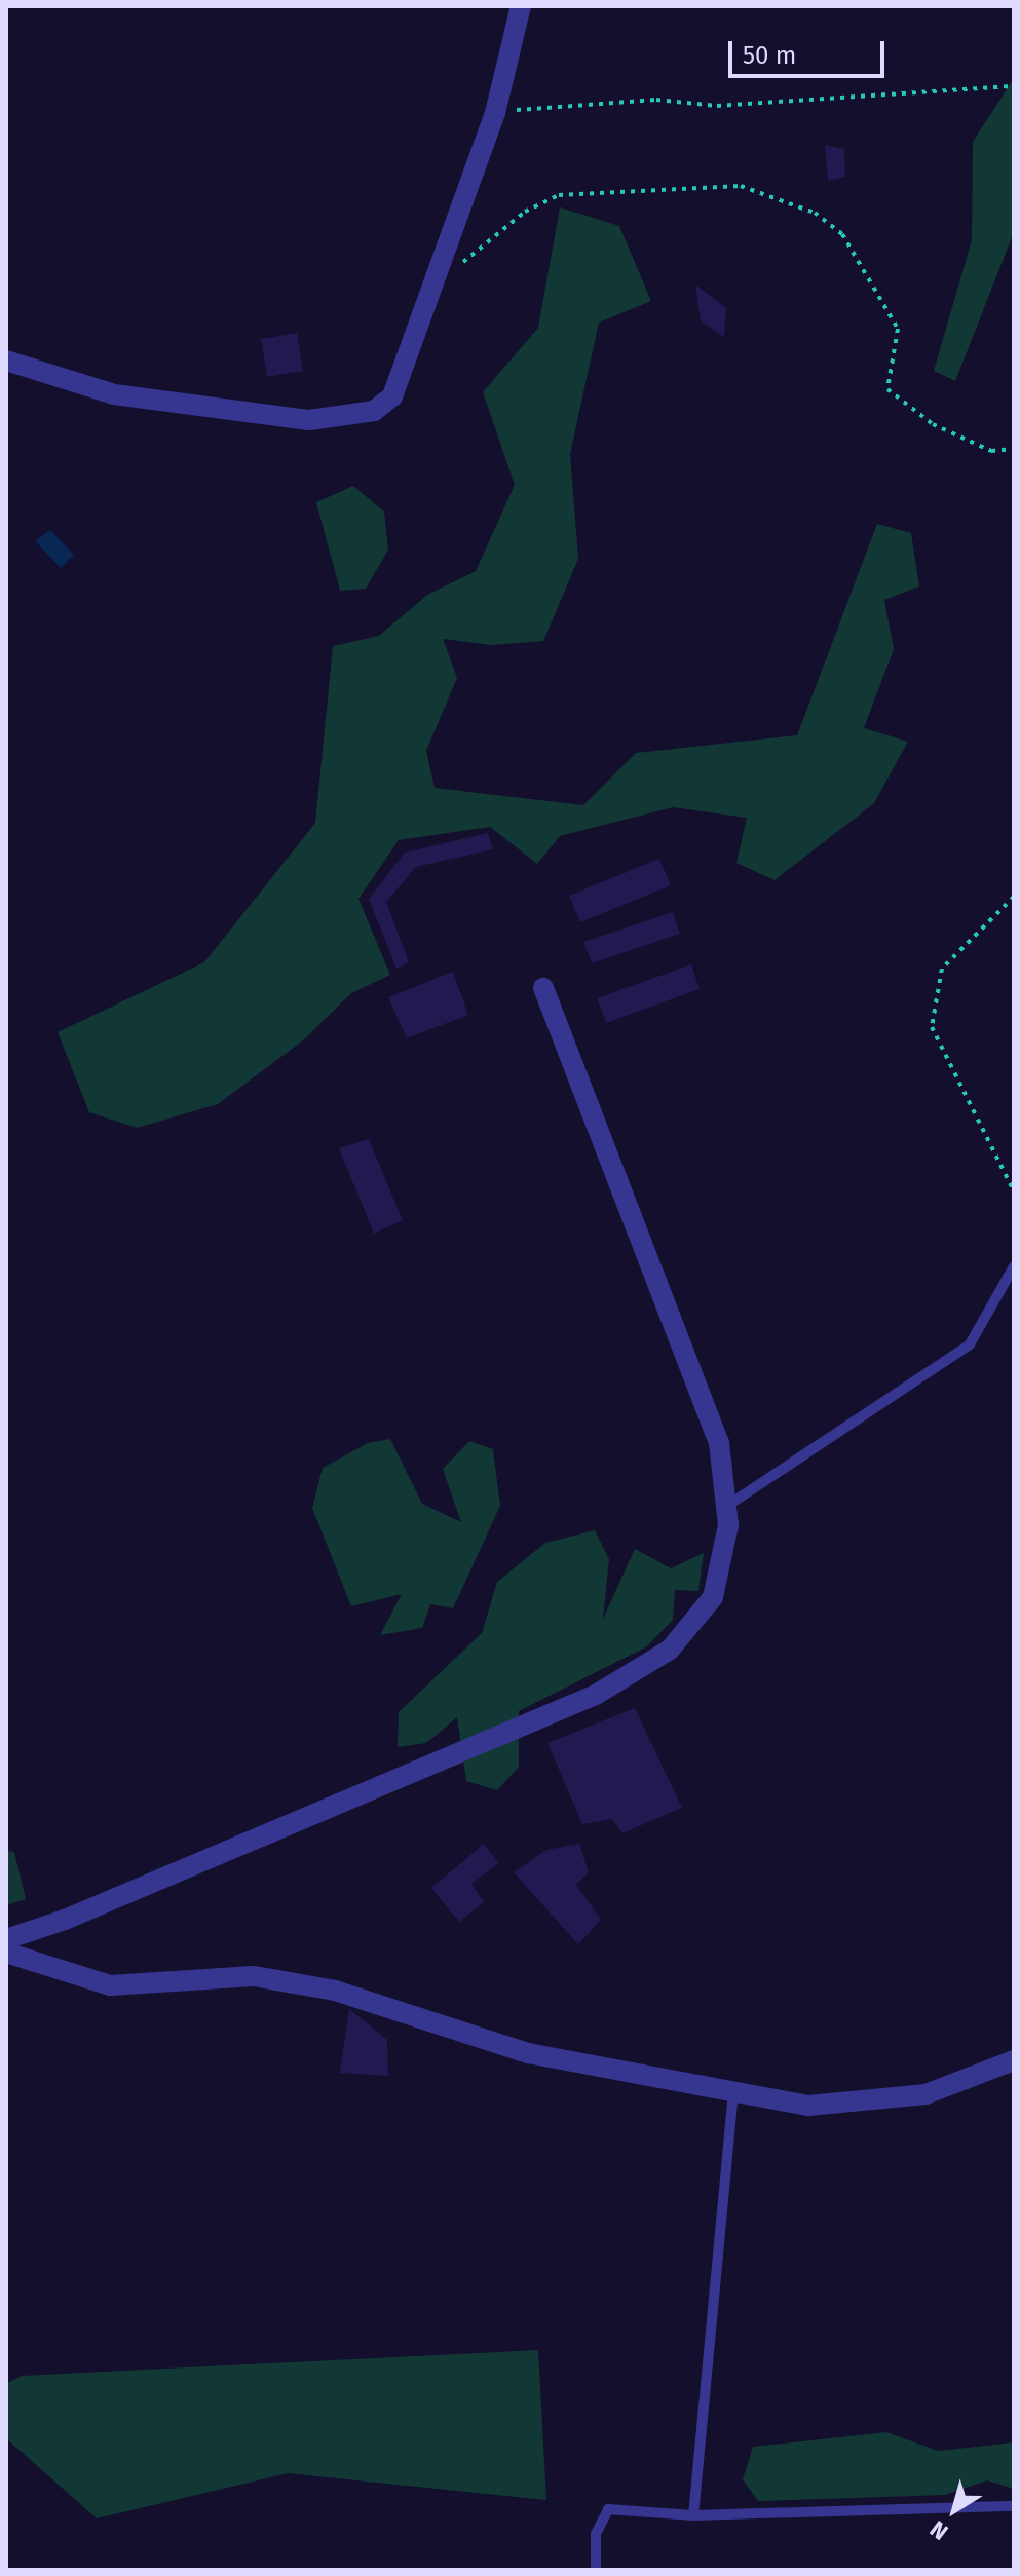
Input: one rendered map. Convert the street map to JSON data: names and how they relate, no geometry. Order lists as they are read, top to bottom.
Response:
{
  "scale_bar": "50 m",
  "north": "bottom left"
}
